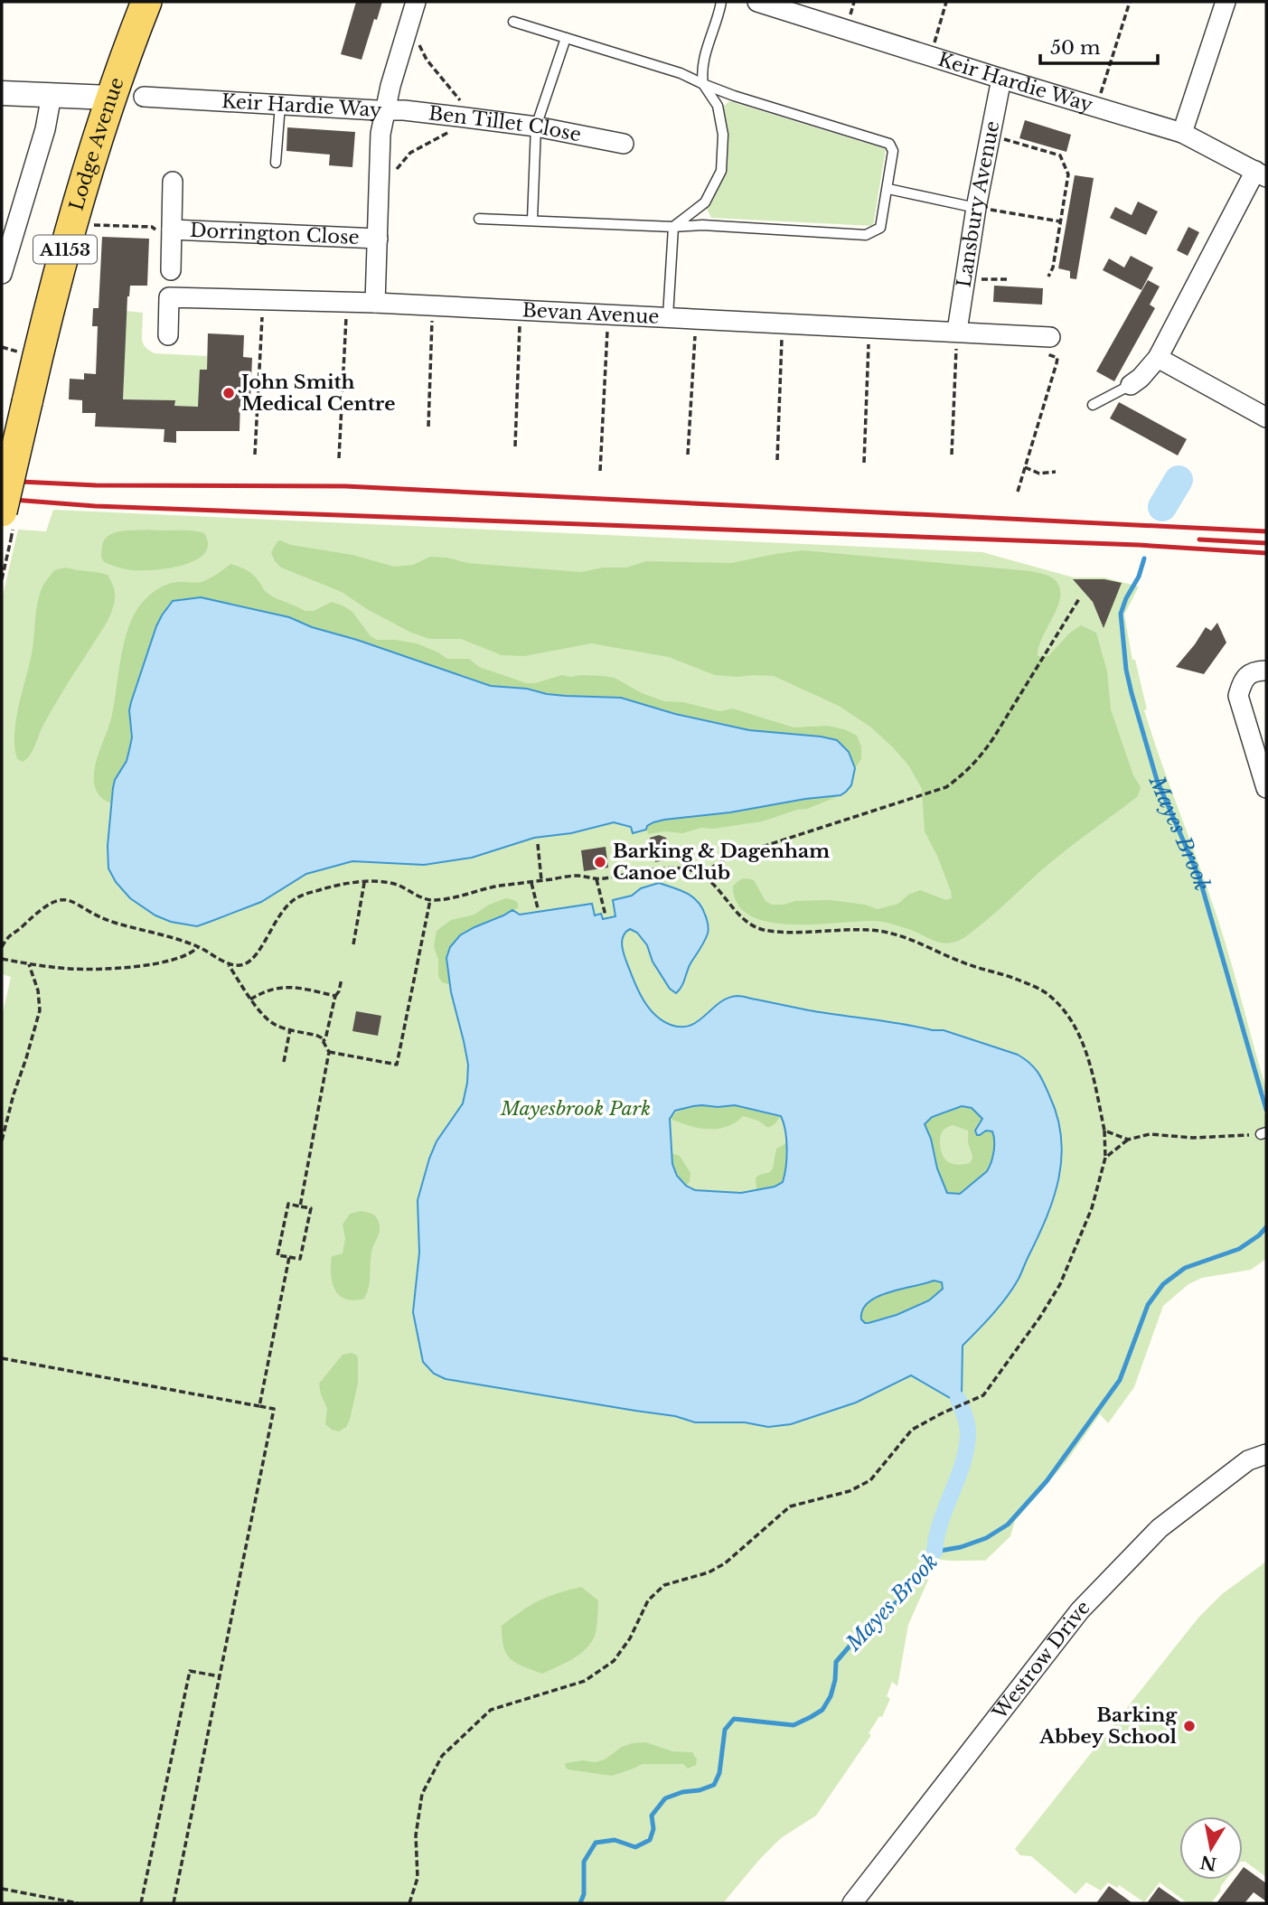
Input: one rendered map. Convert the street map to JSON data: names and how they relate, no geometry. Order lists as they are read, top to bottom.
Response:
{
  "streets": {
    "main road": ["Lodge Avenue", "A1153"],
    "street": [
      "Keir Hardie Way",
      "Ben Tillet Close",
      "Lansbury Avenue",
      "Dorrington Close",
      "Bevan Avenue",
      "Westrow Drive"
    ]
  },
  "crossings": [
    ["Keir Hardie Way", "Ben Tillet Close"],
    ["Keir Hardie Way", "Lansbury Avenue"],
    ["Lansbury Avenue", "Bevan Avenue"]
  ],
  "water": ["Mayes Brook"],
  "parks": ["Mayesbrook Park"],
  "places": ["John Smith Medical Centre", "Barking & Dagenham Canoe Club", "Barking Abbey School"],
  "scale_bar": "50 m",
  "north": "bottom"
}
